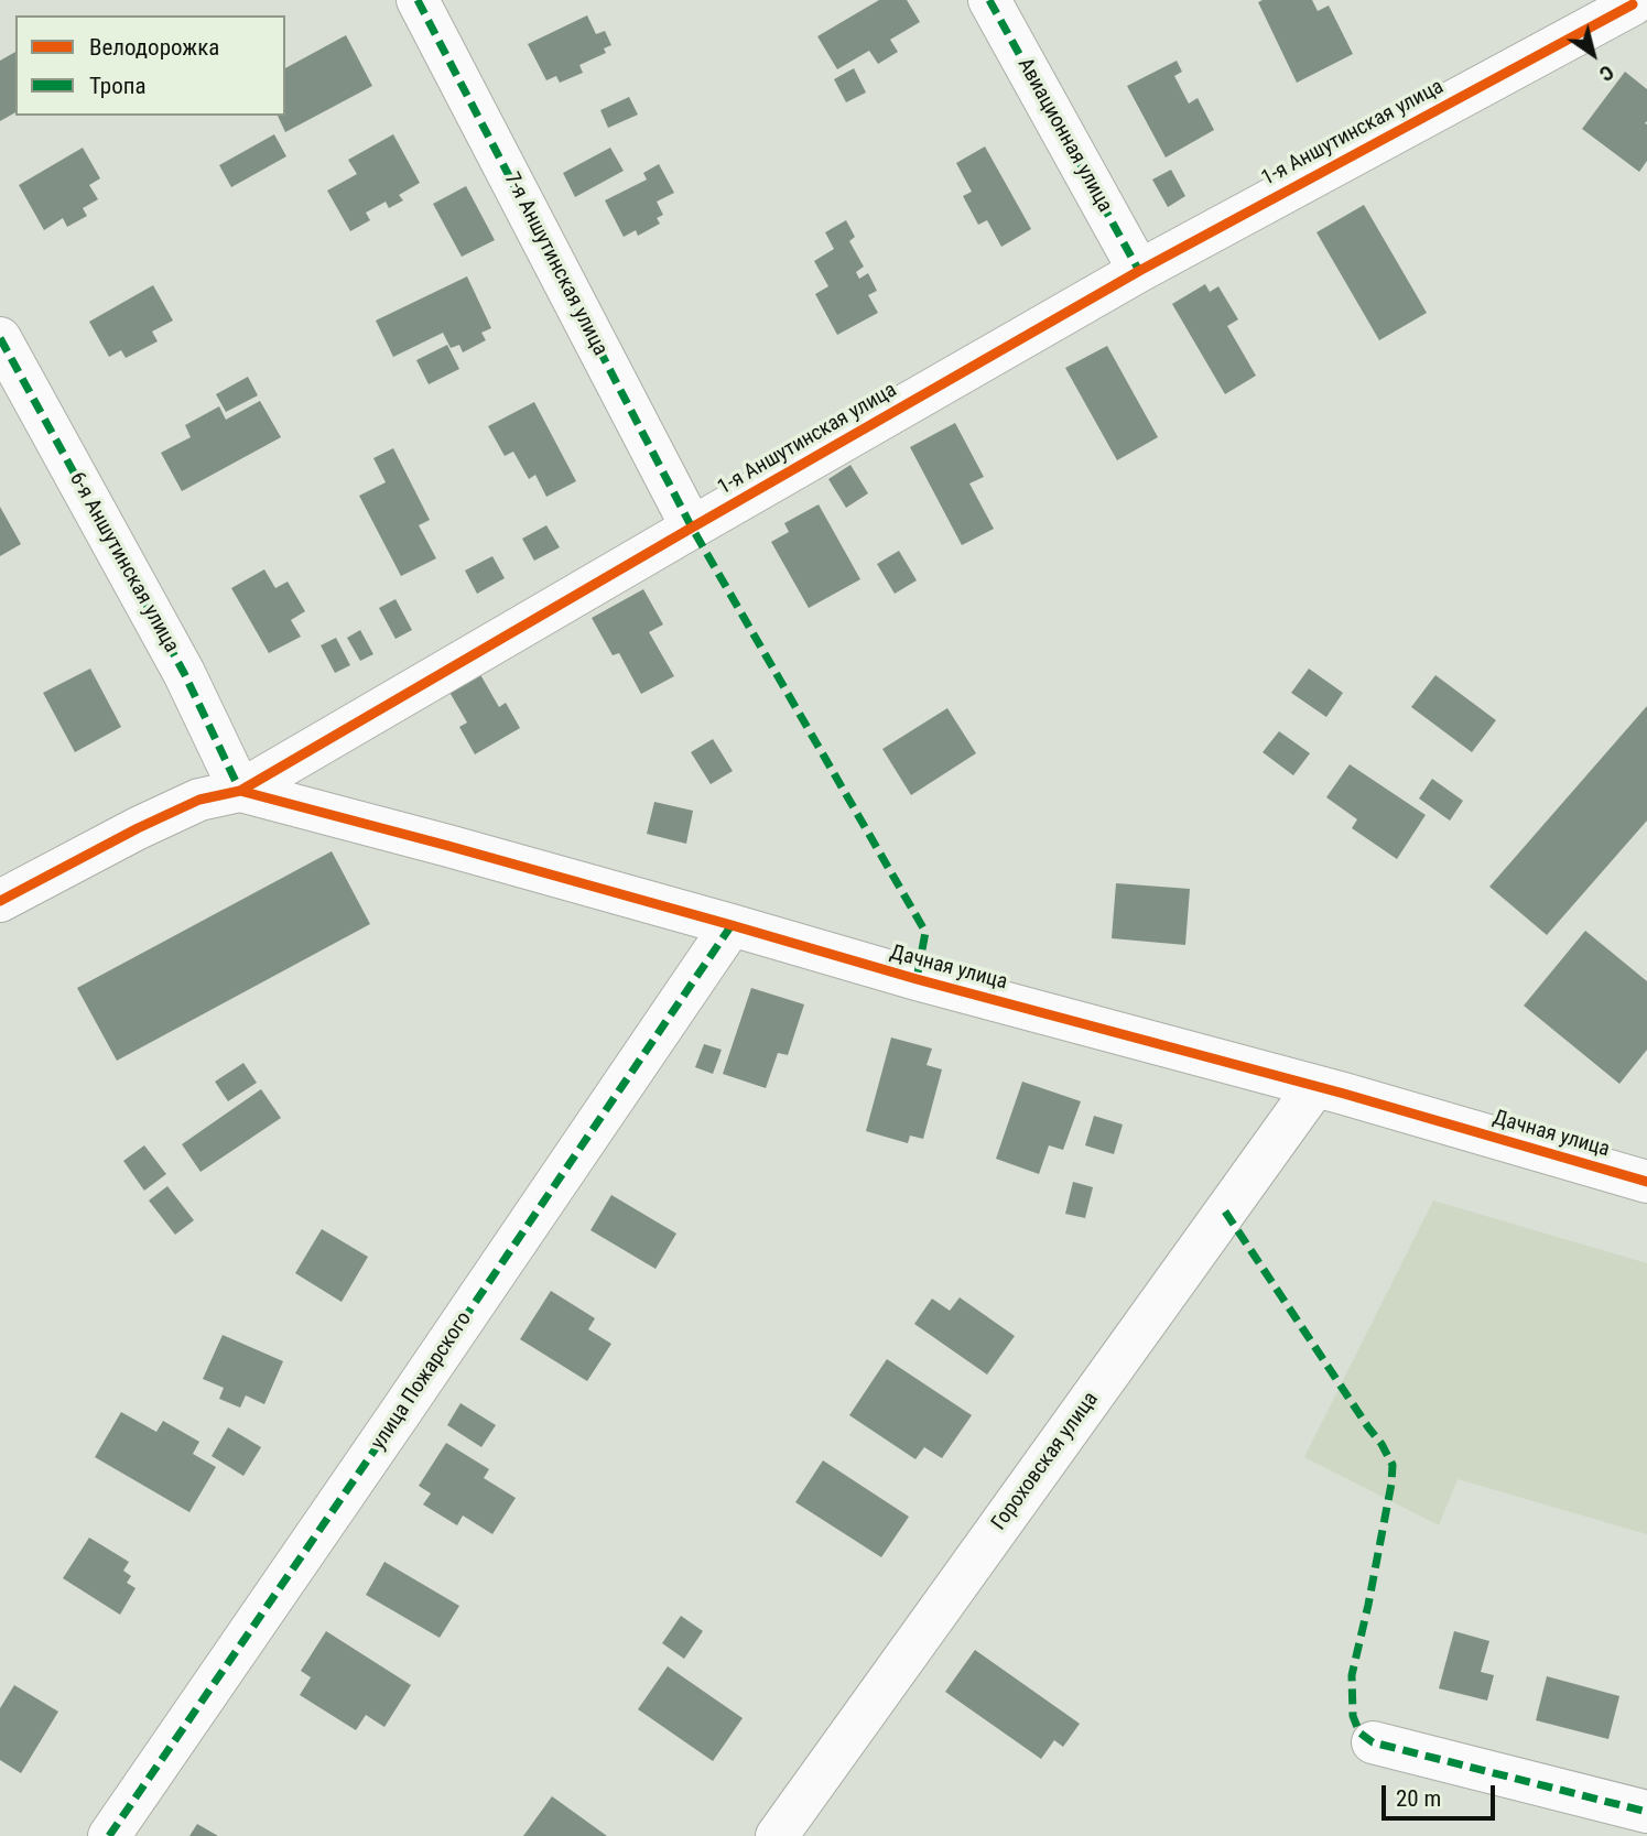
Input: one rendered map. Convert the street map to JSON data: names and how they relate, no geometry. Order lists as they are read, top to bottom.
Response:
{
  "streets": {
    "street": [
      "1-я Аншутинская улица",
      "Авиационная улица",
      "7-я Аншутинская улица",
      "6-я Аншутинская улица",
      "Дачная улица",
      "улица Пожарского",
      "Гороховская улица"
    ]
  },
  "crossings": [
    ["1-я Аншутинская улица", "Авиационная улица"],
    ["1-я Аншутинская улица", "7-я Аншутинская улица"],
    ["1-я Аншутинская улица", "6-я Аншутинская улица"],
    ["1-я Аншутинская улица", "Дачная улица"],
    ["6-я Аншутинская улица", "Дачная улица"],
    ["Дачная улица", "улица Пожарского"],
    ["Дачная улица", "Гороховская улица"]
  ],
  "legend": ["Велодорожка", "Тропа"],
  "scale_bar": "20 m",
  "north": "bottom right"
}
